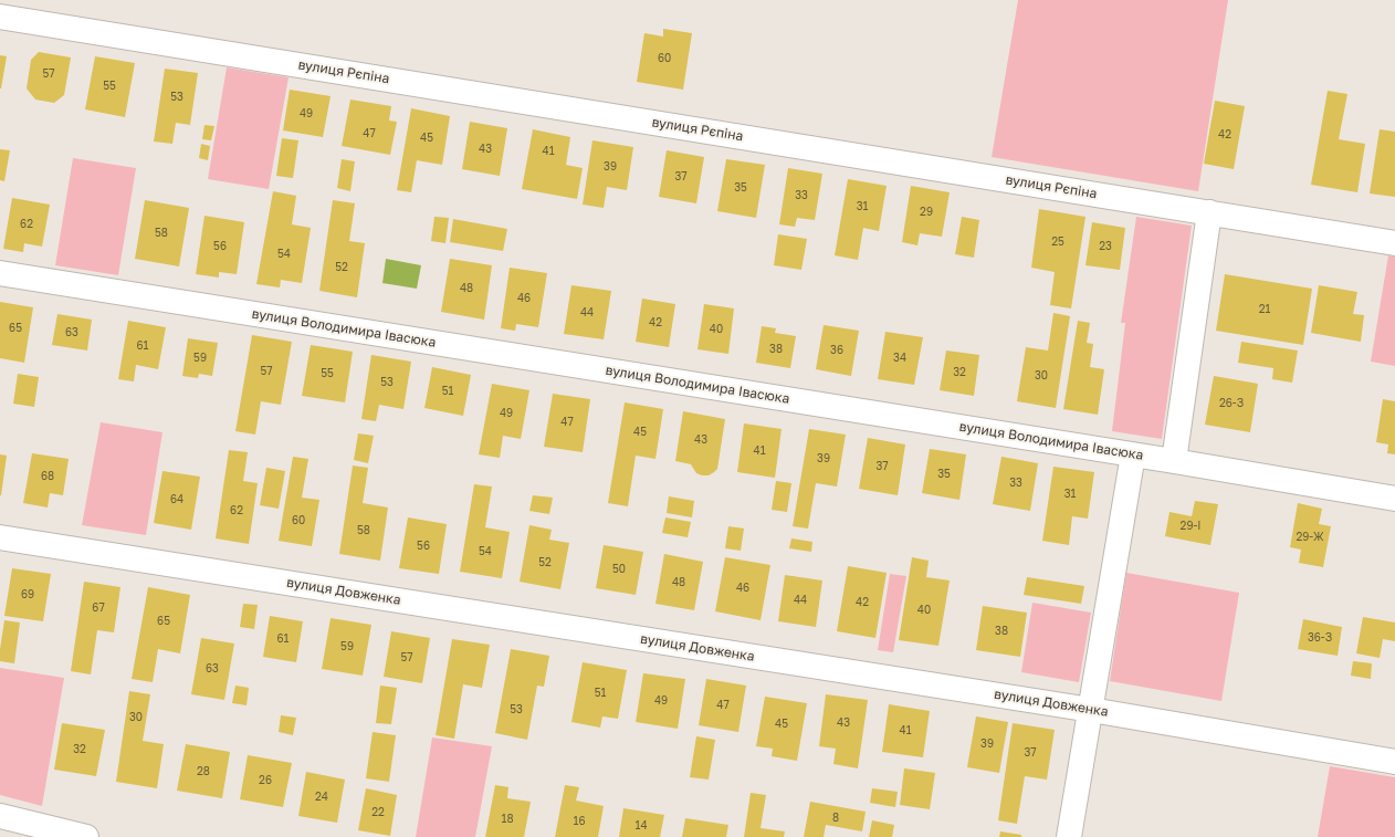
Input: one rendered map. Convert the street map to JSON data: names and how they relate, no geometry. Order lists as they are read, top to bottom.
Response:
{
  "streets": {
    "street": ["вулиця Рєпіна", "вулиця Володимира Івасюка", "вулиця Довженка"]
  },
  "house_numbers": [
    "60",
    "57",
    "55",
    "53",
    "49",
    "47",
    "42",
    "45",
    "43",
    "41",
    "39",
    "37",
    "35",
    "33",
    "31",
    "29",
    "62",
    "58",
    "25",
    "56",
    "23",
    "54",
    "52",
    "48",
    "46",
    "21",
    "44",
    "42",
    "65",
    "40",
    "63",
    "61",
    "38",
    "36",
    "59",
    "34",
    "57",
    "32",
    "55",
    "30",
    "53",
    "51",
    "26-З",
    "49",
    "47",
    "45",
    "43",
    "41",
    "39",
    "37",
    "35",
    "68",
    "33",
    "31",
    "64",
    "62",
    "60",
    "29-І",
    "58",
    "29-Ж",
    "56",
    "54",
    "52",
    "50",
    "48",
    "46",
    "69",
    "44",
    "42",
    "67",
    "40",
    "65",
    "38",
    "36-З",
    "61",
    "59",
    "57",
    "63",
    "51",
    "49",
    "47",
    "53",
    "30",
    "43",
    "45",
    "41",
    "39",
    "32",
    "37",
    "28",
    "26",
    "24",
    "22",
    "8",
    "18",
    "16",
    "14"
  ]
}
